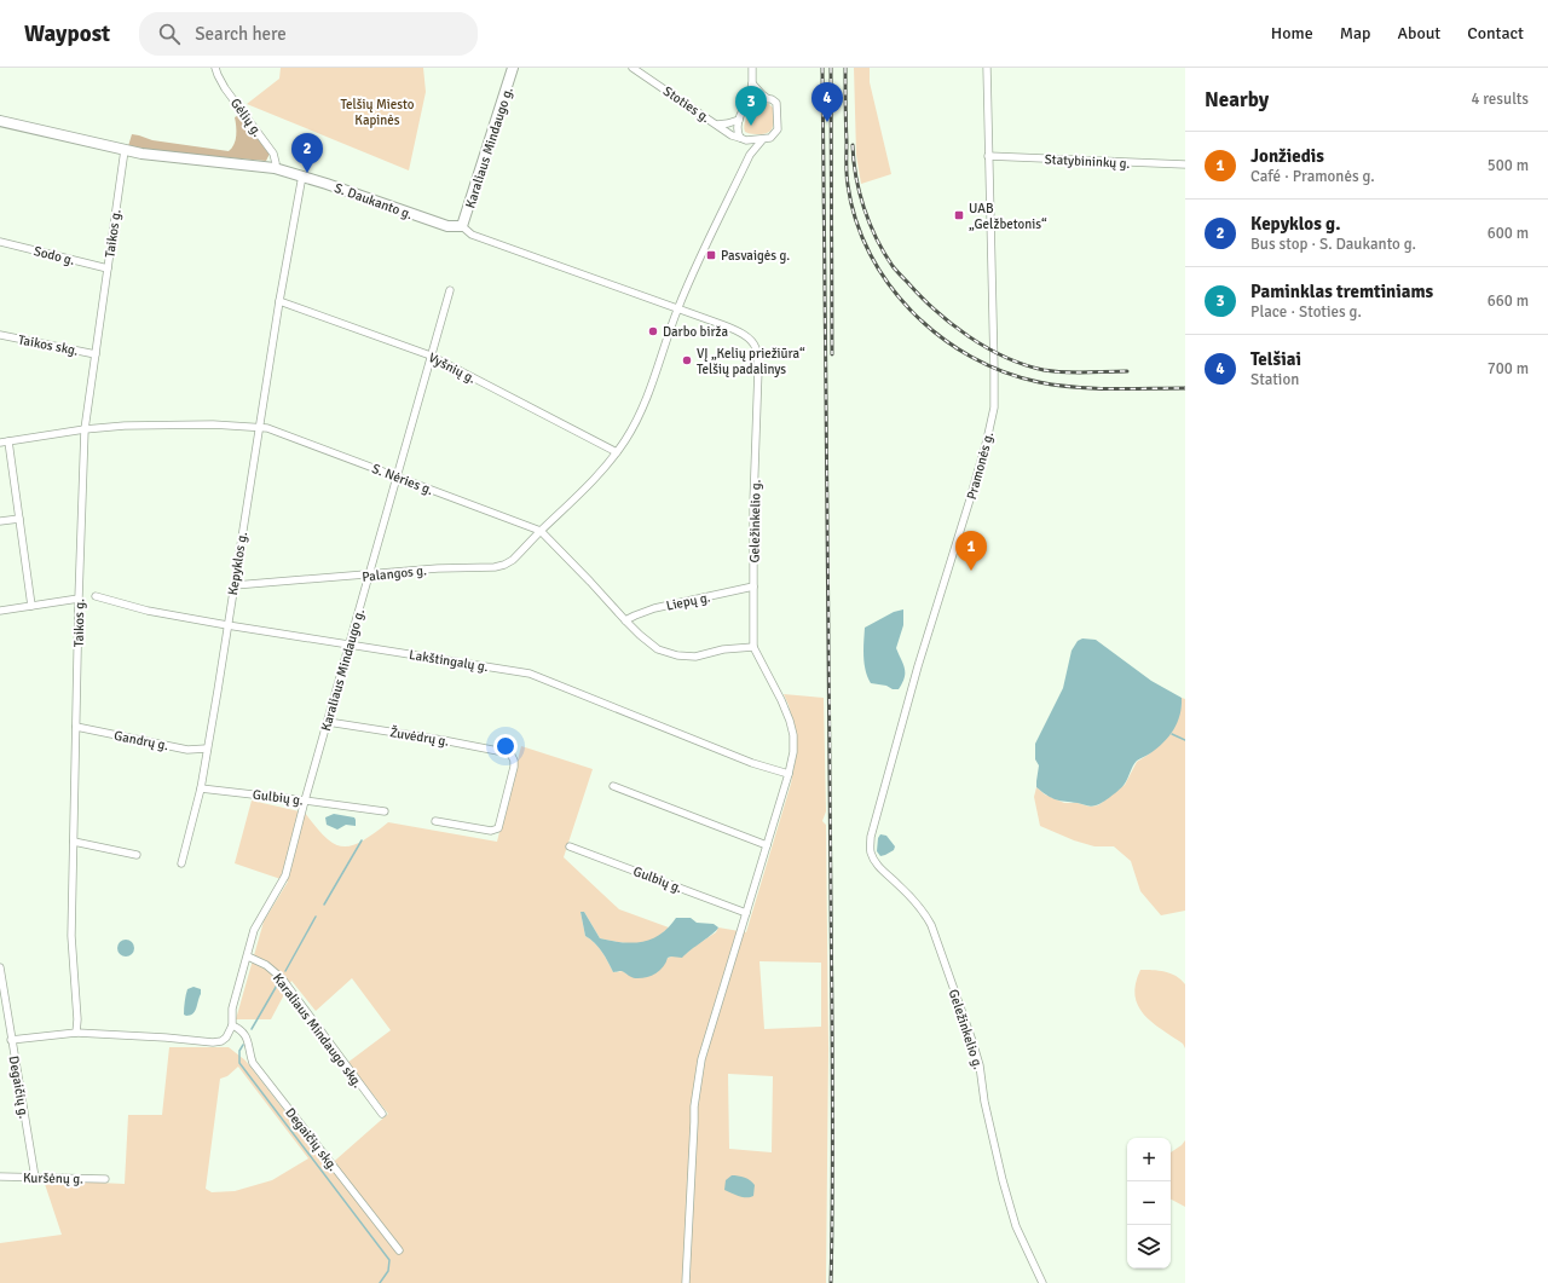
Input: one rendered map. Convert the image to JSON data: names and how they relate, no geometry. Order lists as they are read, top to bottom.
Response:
{
  "streets": {
    "main road": ["Karaliaus Mindaugo g.", "S. Daukanto g."],
    "street": [
      "Stoties g.",
      "Gėlių g.",
      "Statybininkų g.",
      "Taikos g.",
      "Sodo g.",
      "Taikos skg.",
      "Vyšnių g.",
      "Pramonės g.",
      "S. Nėries g.",
      "Geležinkelio g.",
      "Kepyklos g.",
      "Palangos g.",
      "Liepų g.",
      "Lakštingalų g.",
      "Žuvėdrų g.",
      "Gandrų g.",
      "Gulbių g.",
      "Karaliaus Mindaugo skg.",
      "Degaičių g.",
      "Degaičių skg.",
      "Kuršėnų g."
    ]
  },
  "crossings": [
    ["Gėlių g.", "S. Daukanto g."],
    ["Karaliaus Mindaugo g.", "S. Daukanto g."],
    ["Karaliaus Mindaugo g.", "Vyšnių g."],
    ["Karaliaus Mindaugo g.", "S. Nėries g."],
    ["Karaliaus Mindaugo g.", "Palangos g."],
    ["Karaliaus Mindaugo g.", "Lakštingalų g."],
    ["Karaliaus Mindaugo g.", "Žuvėdrų g."],
    ["Karaliaus Mindaugo g.", "Gulbių g."],
    ["Karaliaus Mindaugo g.", "Karaliaus Mindaugo skg."],
    ["Karaliaus Mindaugo g.", "Degaičių skg."],
    ["Statybininkų g.", "Pramonės g."],
    ["S. Daukanto g.", "Taikos g."],
    ["S. Daukanto g.", "Geležinkelio g."],
    ["S. Daukanto g.", "Kepyklos g."],
    ["Taikos g.", "Sodo g."],
    ["Taikos g.", "Taikos skg."],
    ["Taikos g.", "S. Nėries g."],
    ["Taikos g.", "Gandrų g."],
    ["Vyšnių g.", "Kepyklos g."],
    ["Pramonės g.", "Geležinkelio g."],
    ["S. Nėries g.", "Geležinkelio g."],
    ["S. Nėries g.", "Kepyklos g."],
    ["S. Nėries g.", "Palangos g."],
    ["S. Nėries g.", "Liepų g."],
    ["Geležinkelio g.", "Liepų g."],
    ["Geležinkelio g.", "Lakštingalų g."],
    ["Geležinkelio g.", "Gulbių g."],
    ["Kepyklos g.", "Palangos g."],
    ["Kepyklos g.", "Lakštingalų g."],
    ["Kepyklos g.", "Gandrų g."],
    ["Kepyklos g.", "Gulbių g."],
    ["Degaičių g.", "Kuršėnų g."]
  ],
  "parks": ["Telšių Miesto Kapinės"],
  "places": {
    "transit": ["UAB „Gelžbetonis“", "Pasvaigės g."],
    "other": ["Darbo birža", "VĮ „Kelių priežiūra“ Telšių padalinys"]
  },
  "page": {
    "header": "Waypost",
    "search": "Search here",
    "nav": [
      "Home",
      "Map",
      "About",
      "Contact"
    ],
    "heading": ["Nearby", "4 results"],
    "pins": [
      "4",
      "3",
      "2",
      "1"
    ],
    "list": [
      {
        "mark": "1",
        "name": "Jonžiedis",
        "note": "Café · Pramonės g.",
        "value": "500 m"
      },
      {
        "mark": "2",
        "name": "Kepyklos g.",
        "note": "Bus stop · S. Daukanto g.",
        "value": "600 m"
      },
      {
        "mark": "3",
        "name": "Paminklas tremtiniams",
        "note": "Place · Stoties g.",
        "value": "660 m"
      },
      {
        "mark": "4",
        "name": "Telšiai",
        "note": "Station",
        "value": "700 m"
      }
    ],
    "map_buttons": ["+", "−"]
  }
}
